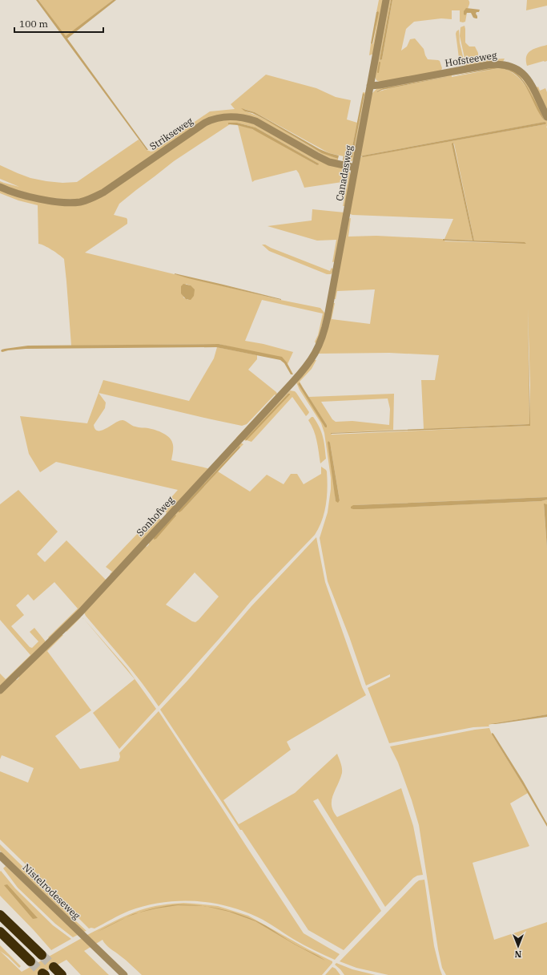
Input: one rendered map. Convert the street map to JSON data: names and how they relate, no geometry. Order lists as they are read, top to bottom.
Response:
{
  "streets": {
    "street": [
      "Hofsteeweg",
      "Strikseweg",
      "Canadasweg",
      "Sonhofweg",
      "Nistelrodeseweg"
    ]
  },
  "crossings": [
    ["Hofsteeweg", "Canadasweg"],
    ["Strikseweg", "Canadasweg"],
    ["Canadasweg", "Sonhofweg"]
  ],
  "scale_bar": "100 m",
  "north": "bottom"
}
